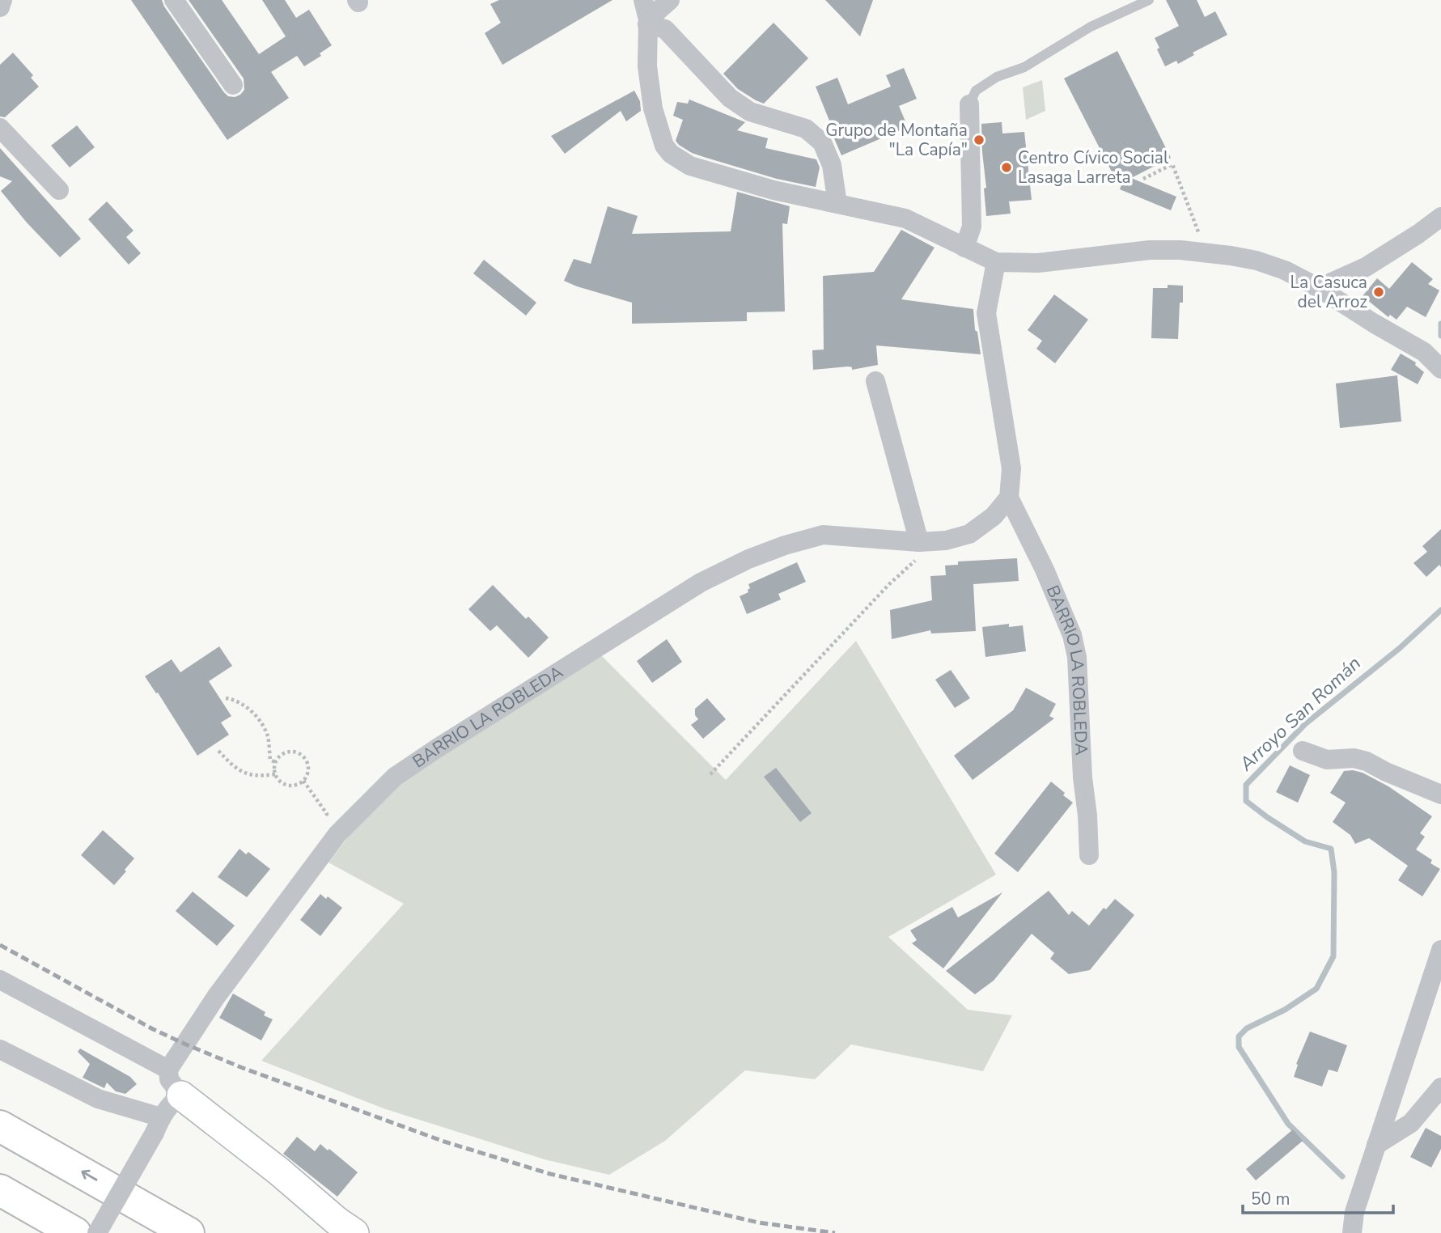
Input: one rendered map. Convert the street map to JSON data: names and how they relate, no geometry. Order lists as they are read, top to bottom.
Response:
{
  "streets": {
    "street": ["BARRIO LA ROBLEDA"]
  },
  "water": ["Arroyo San Román"],
  "places": ["Grupo de Montaña \"La Capía\"", "Centro Cívico Social Lasaga Larreta", "La Casuca del Arroz"],
  "scale_bar": "50 m"
}
